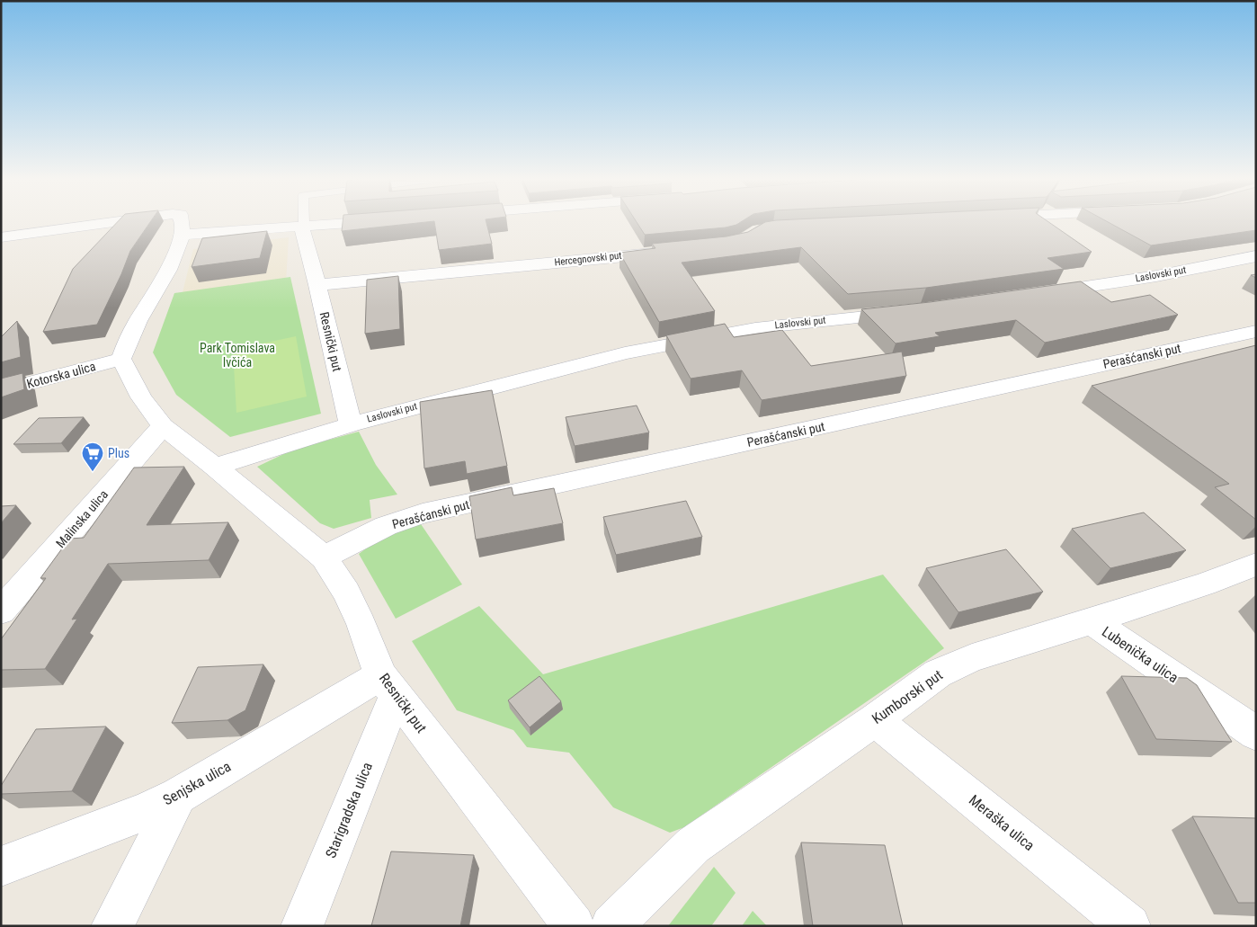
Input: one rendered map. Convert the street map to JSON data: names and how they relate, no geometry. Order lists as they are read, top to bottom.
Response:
{
  "streets": {
    "street": [
      "Hercegnovski put",
      "Laslovski put",
      "Resnički put",
      "Perašćanski put",
      "Kotorska ulica",
      "Malinska ulica",
      "Lubenička ulica",
      "Kumborski put",
      "Senjska ulica",
      "Starigradska ulica",
      "Meraška ulica"
    ]
  },
  "crossings": [
    ["Hercegnovski put", "Resnički put"],
    ["Laslovski put", "Resnički put"],
    ["Resnički put", "Perašćanski put"],
    ["Resnički put", "Kotorska ulica"],
    ["Resnički put", "Malinska ulica"],
    ["Resnički put", "Senjska ulica"],
    ["Resnički put", "Starigradska ulica"],
    ["Lubenička ulica", "Kumborski put"],
    ["Kumborski put", "Meraška ulica"],
    ["Senjska ulica", "Starigradska ulica"]
  ],
  "parks": ["Park Tomislava Ivčića"],
  "places": {
    "supermarket": ["Plus"]
  }
}
